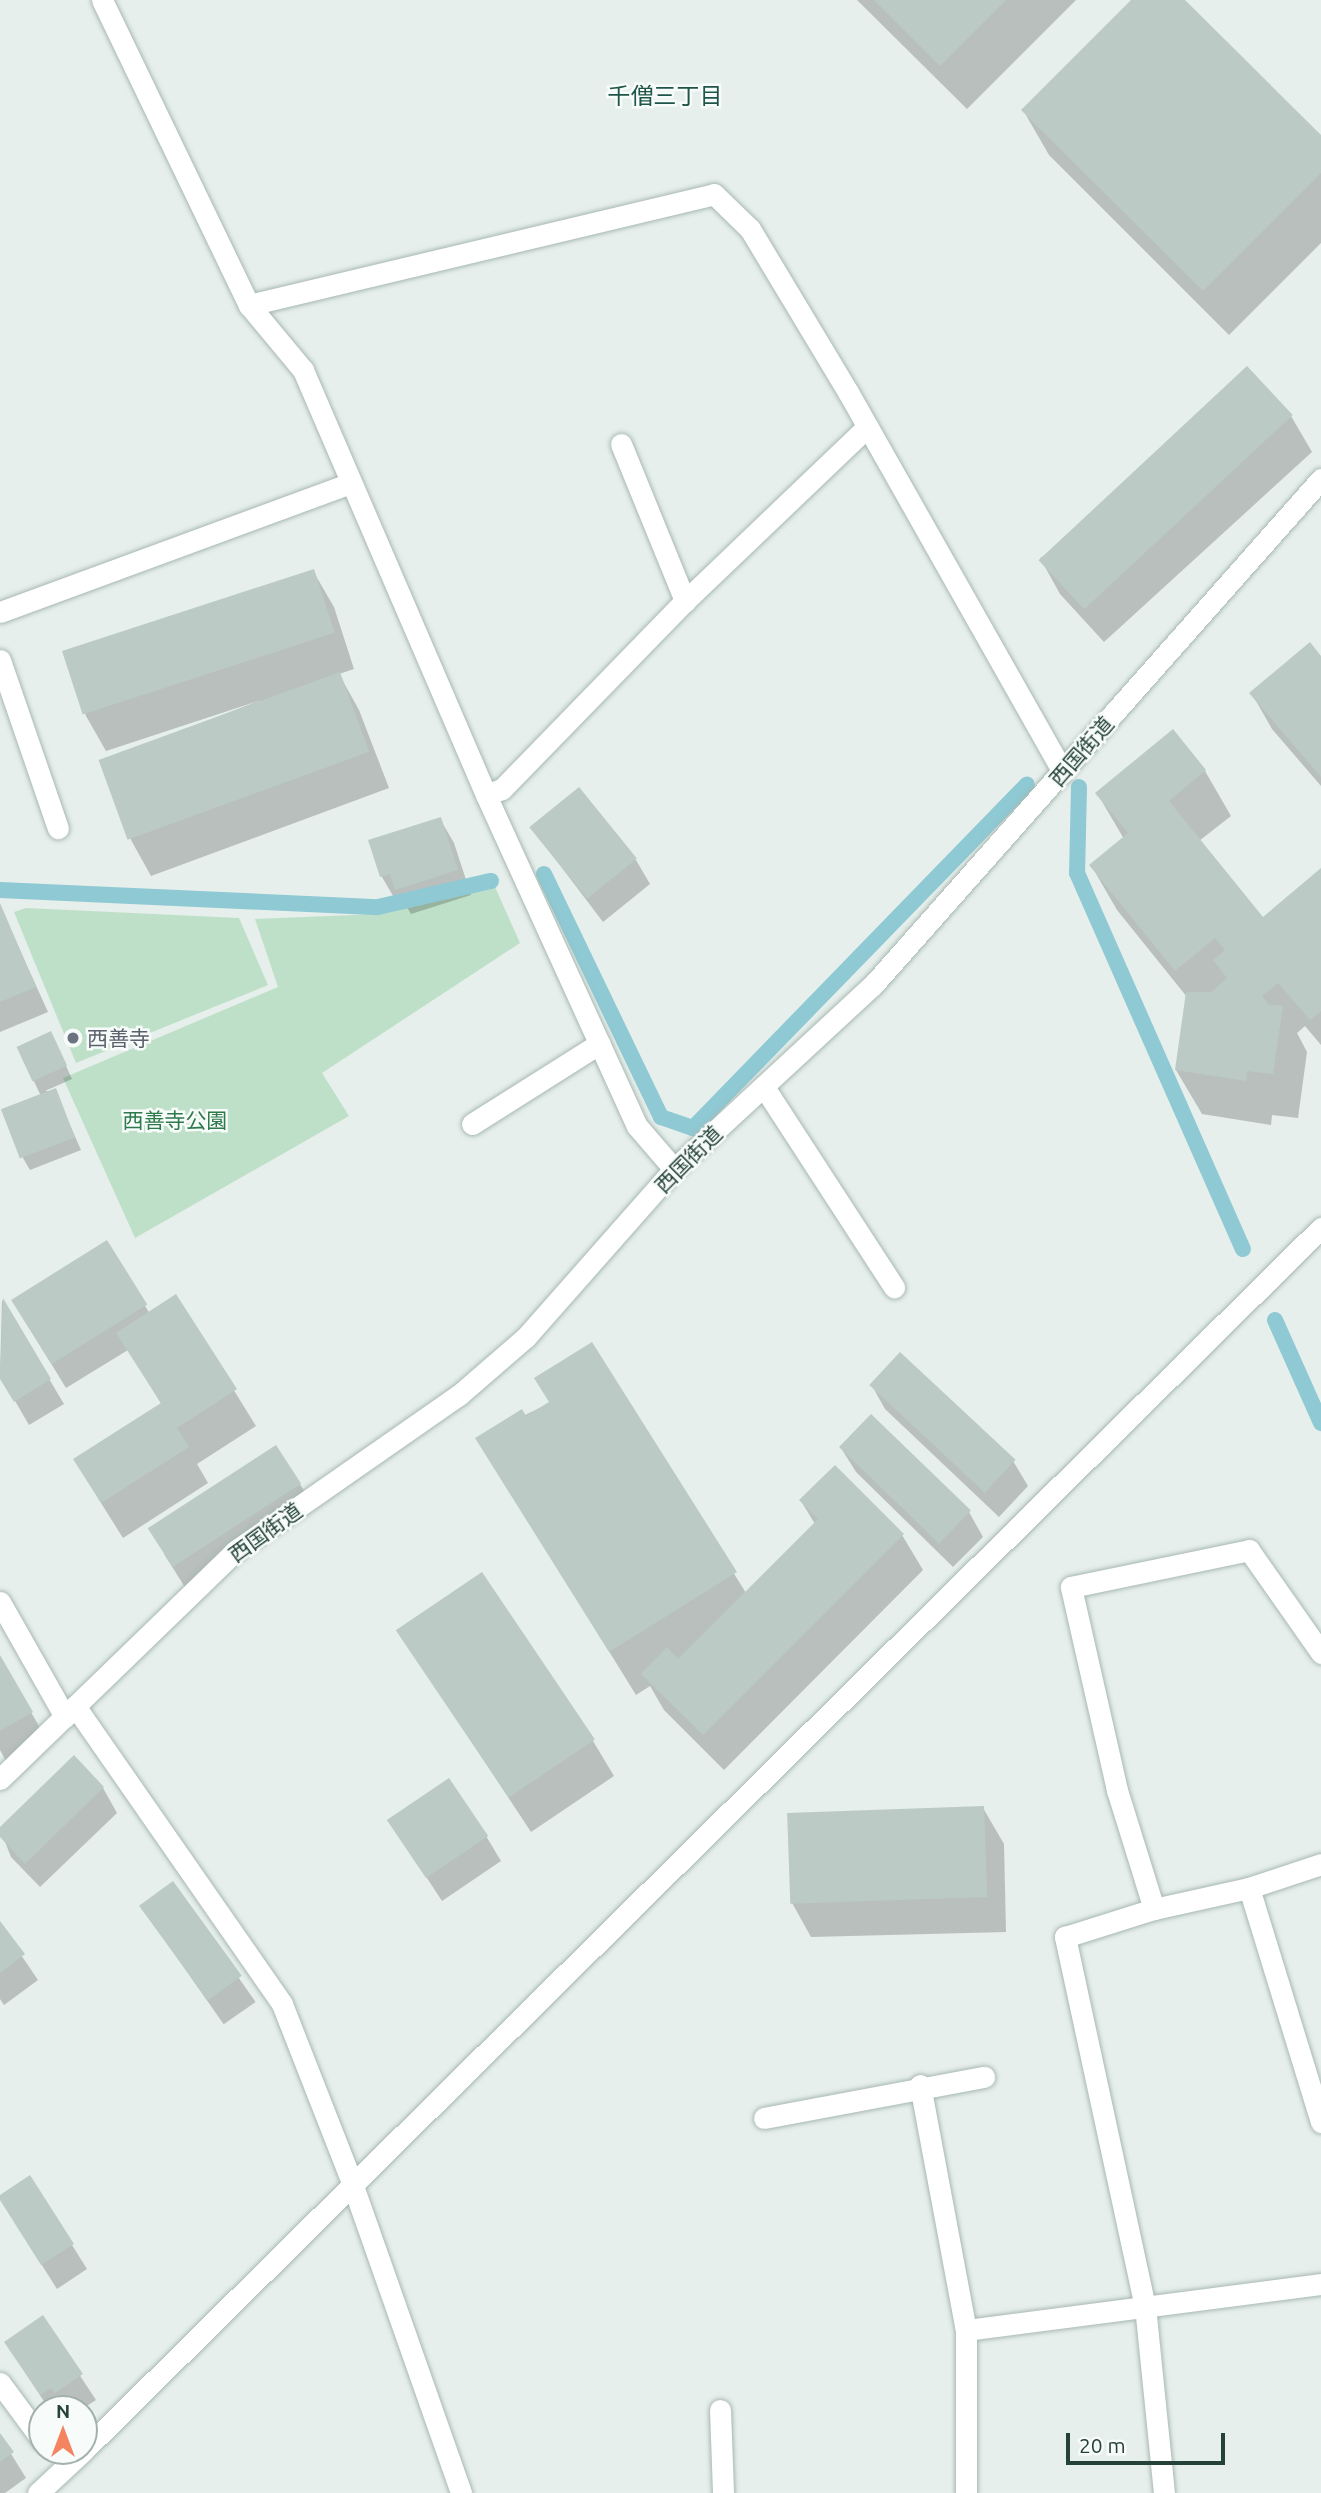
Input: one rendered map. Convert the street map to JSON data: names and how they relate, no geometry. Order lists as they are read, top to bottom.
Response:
{
  "streets": {
    "street": ["西国街道"]
  },
  "districts": ["千僧三丁目"],
  "parks": ["西善寺公園"],
  "places": ["西善寺"],
  "scale_bar": "20 m",
  "north": "top"
}
